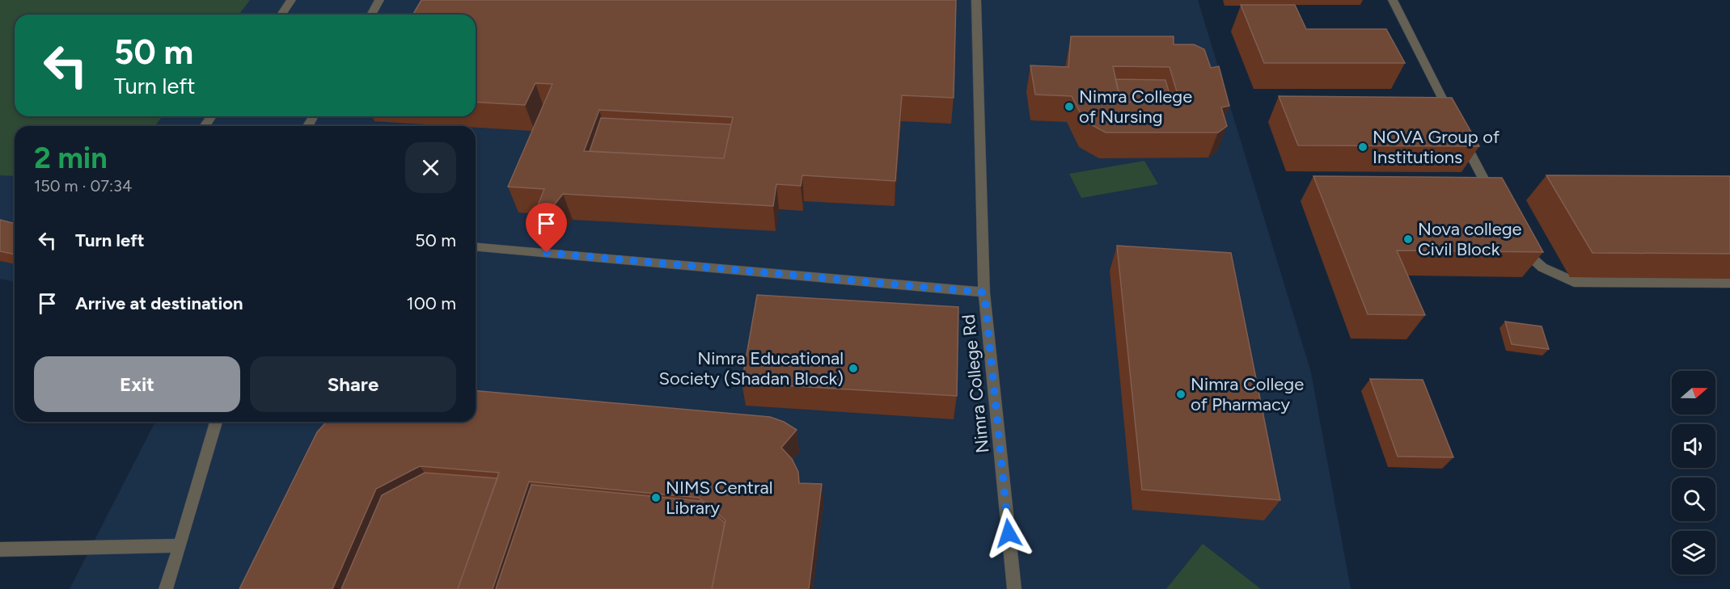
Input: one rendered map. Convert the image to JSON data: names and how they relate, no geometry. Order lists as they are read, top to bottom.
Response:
{
  "streets": {
    "street": ["Nimra College Rd"]
  },
  "places": [
    "Nimra College of Nursing",
    "NOVA Group of Institutions",
    "Nova college Civil Block",
    "Nimra Educational Society (Shadan Block)",
    "Nimra College of Pharmacy",
    "NIMS Central Library"
  ],
  "north": "right",
  "page": {
    "turn": ["50 m", "Turn left"],
    "heading": ["2 min", "150 m · 07:34"],
    "list": [
      {
        "name": "Turn left",
        "value": "50 m"
      },
      {
        "name": "Arrive at destination",
        "value": "100 m"
      }
    ],
    "buttons": ["Exit", "Share"]
  }
}
